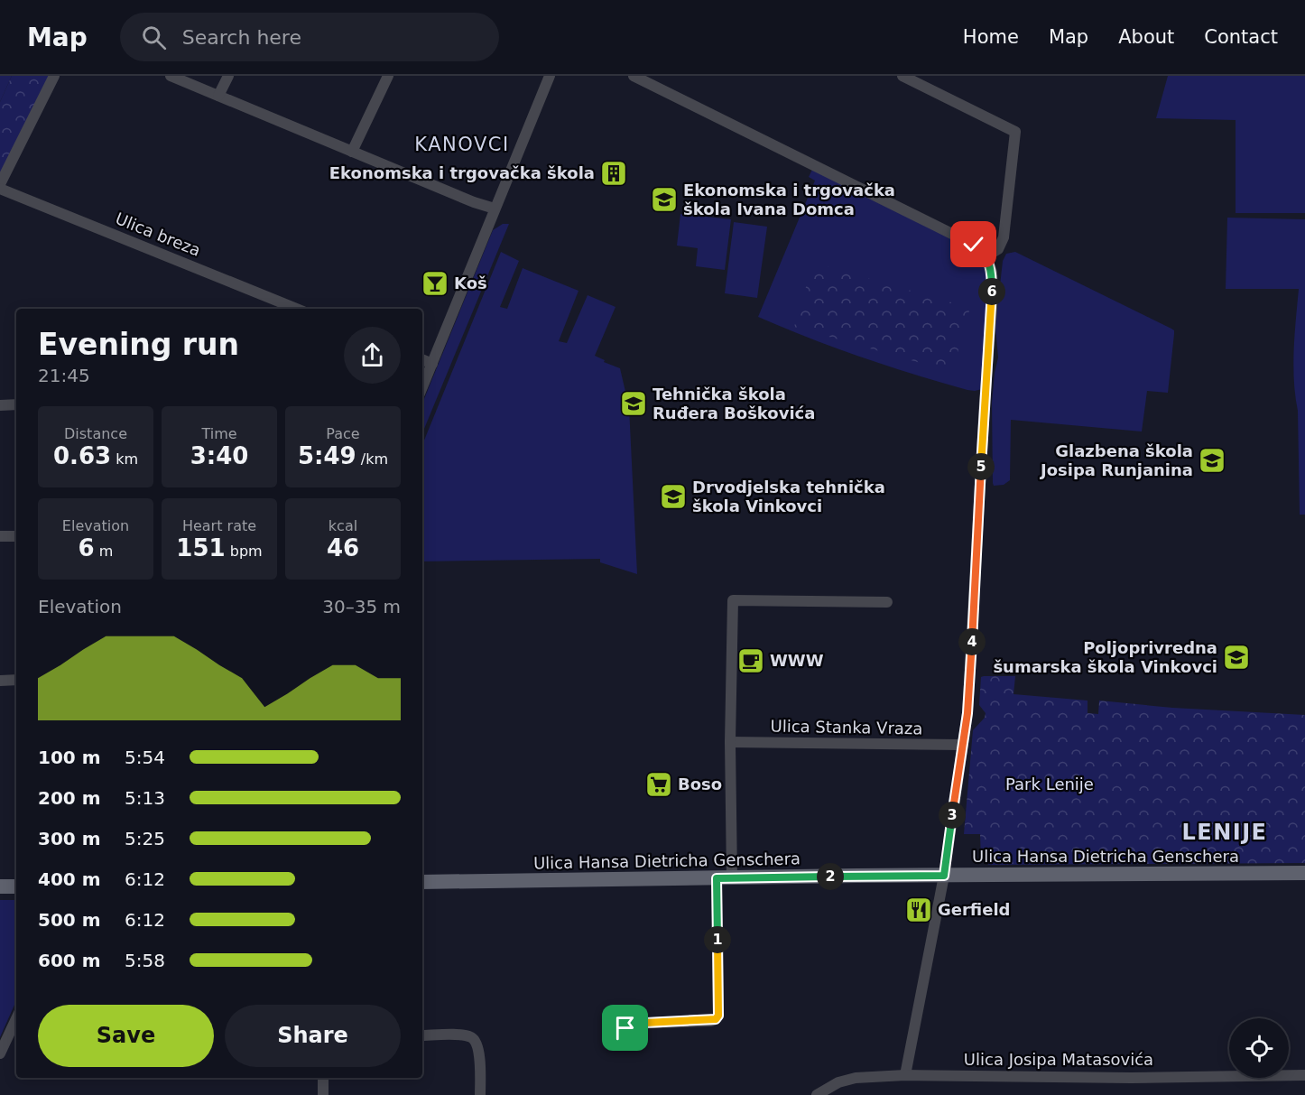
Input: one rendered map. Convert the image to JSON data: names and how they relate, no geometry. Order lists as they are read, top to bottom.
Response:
{
  "streets": {
    "main road": ["Ulica Hansa Dietricha Genschera"],
    "street": ["Ulica breza", "Ulica Stanka Vraza", "Ulica Josipa Matasovića"]
  },
  "districts": ["KANOVCI", "LENIJE"],
  "parks": ["Park Lenije"],
  "places": {
    "building": ["Ekonomska i trgovačka škola"],
    "school or university": [
      "Ekonomska i trgovačka škola Ivana Domca",
      "Tehnička škola Ruđera Boškovića",
      "Glazbena škola Josipa Runjanina",
      "Drvodjelska tehnička škola Vinkovci",
      "Poljoprivredna šumarska škola Vinkovci"
    ],
    "bar": ["Koš"],
    "cafe": ["WWW"],
    "supermarket": ["Boso"],
    "restaurant": ["Gerfield"]
  },
  "page": {
    "header": "Map",
    "search": "Search here",
    "nav": [
      "Home",
      "Map",
      "About",
      "Contact"
    ],
    "pins": [
      "6",
      "5",
      "4",
      "3",
      "2",
      "1"
    ],
    "heading": ["Evening run", "21:45"],
    "stats": [
      ["Distance", "0.63 km"],
      ["Time", "3:40"],
      ["Pace", "5:49 /km"],
      ["Elevation", "6 m"],
      ["Heart rate", "151 bpm"],
      ["kcal", "46"]
    ],
    "chart": ["Elevation", "30–35 m"],
    "list": [
      {
        "name": "100 m",
        "note": "5:54"
      },
      {
        "name": "200 m",
        "note": "5:13"
      },
      {
        "name": "300 m",
        "note": "5:25"
      },
      {
        "name": "400 m",
        "note": "6:12"
      },
      {
        "name": "500 m",
        "note": "6:12"
      },
      {
        "name": "600 m",
        "note": "5:58"
      }
    ],
    "buttons": ["Save", "Share"]
  }
}
